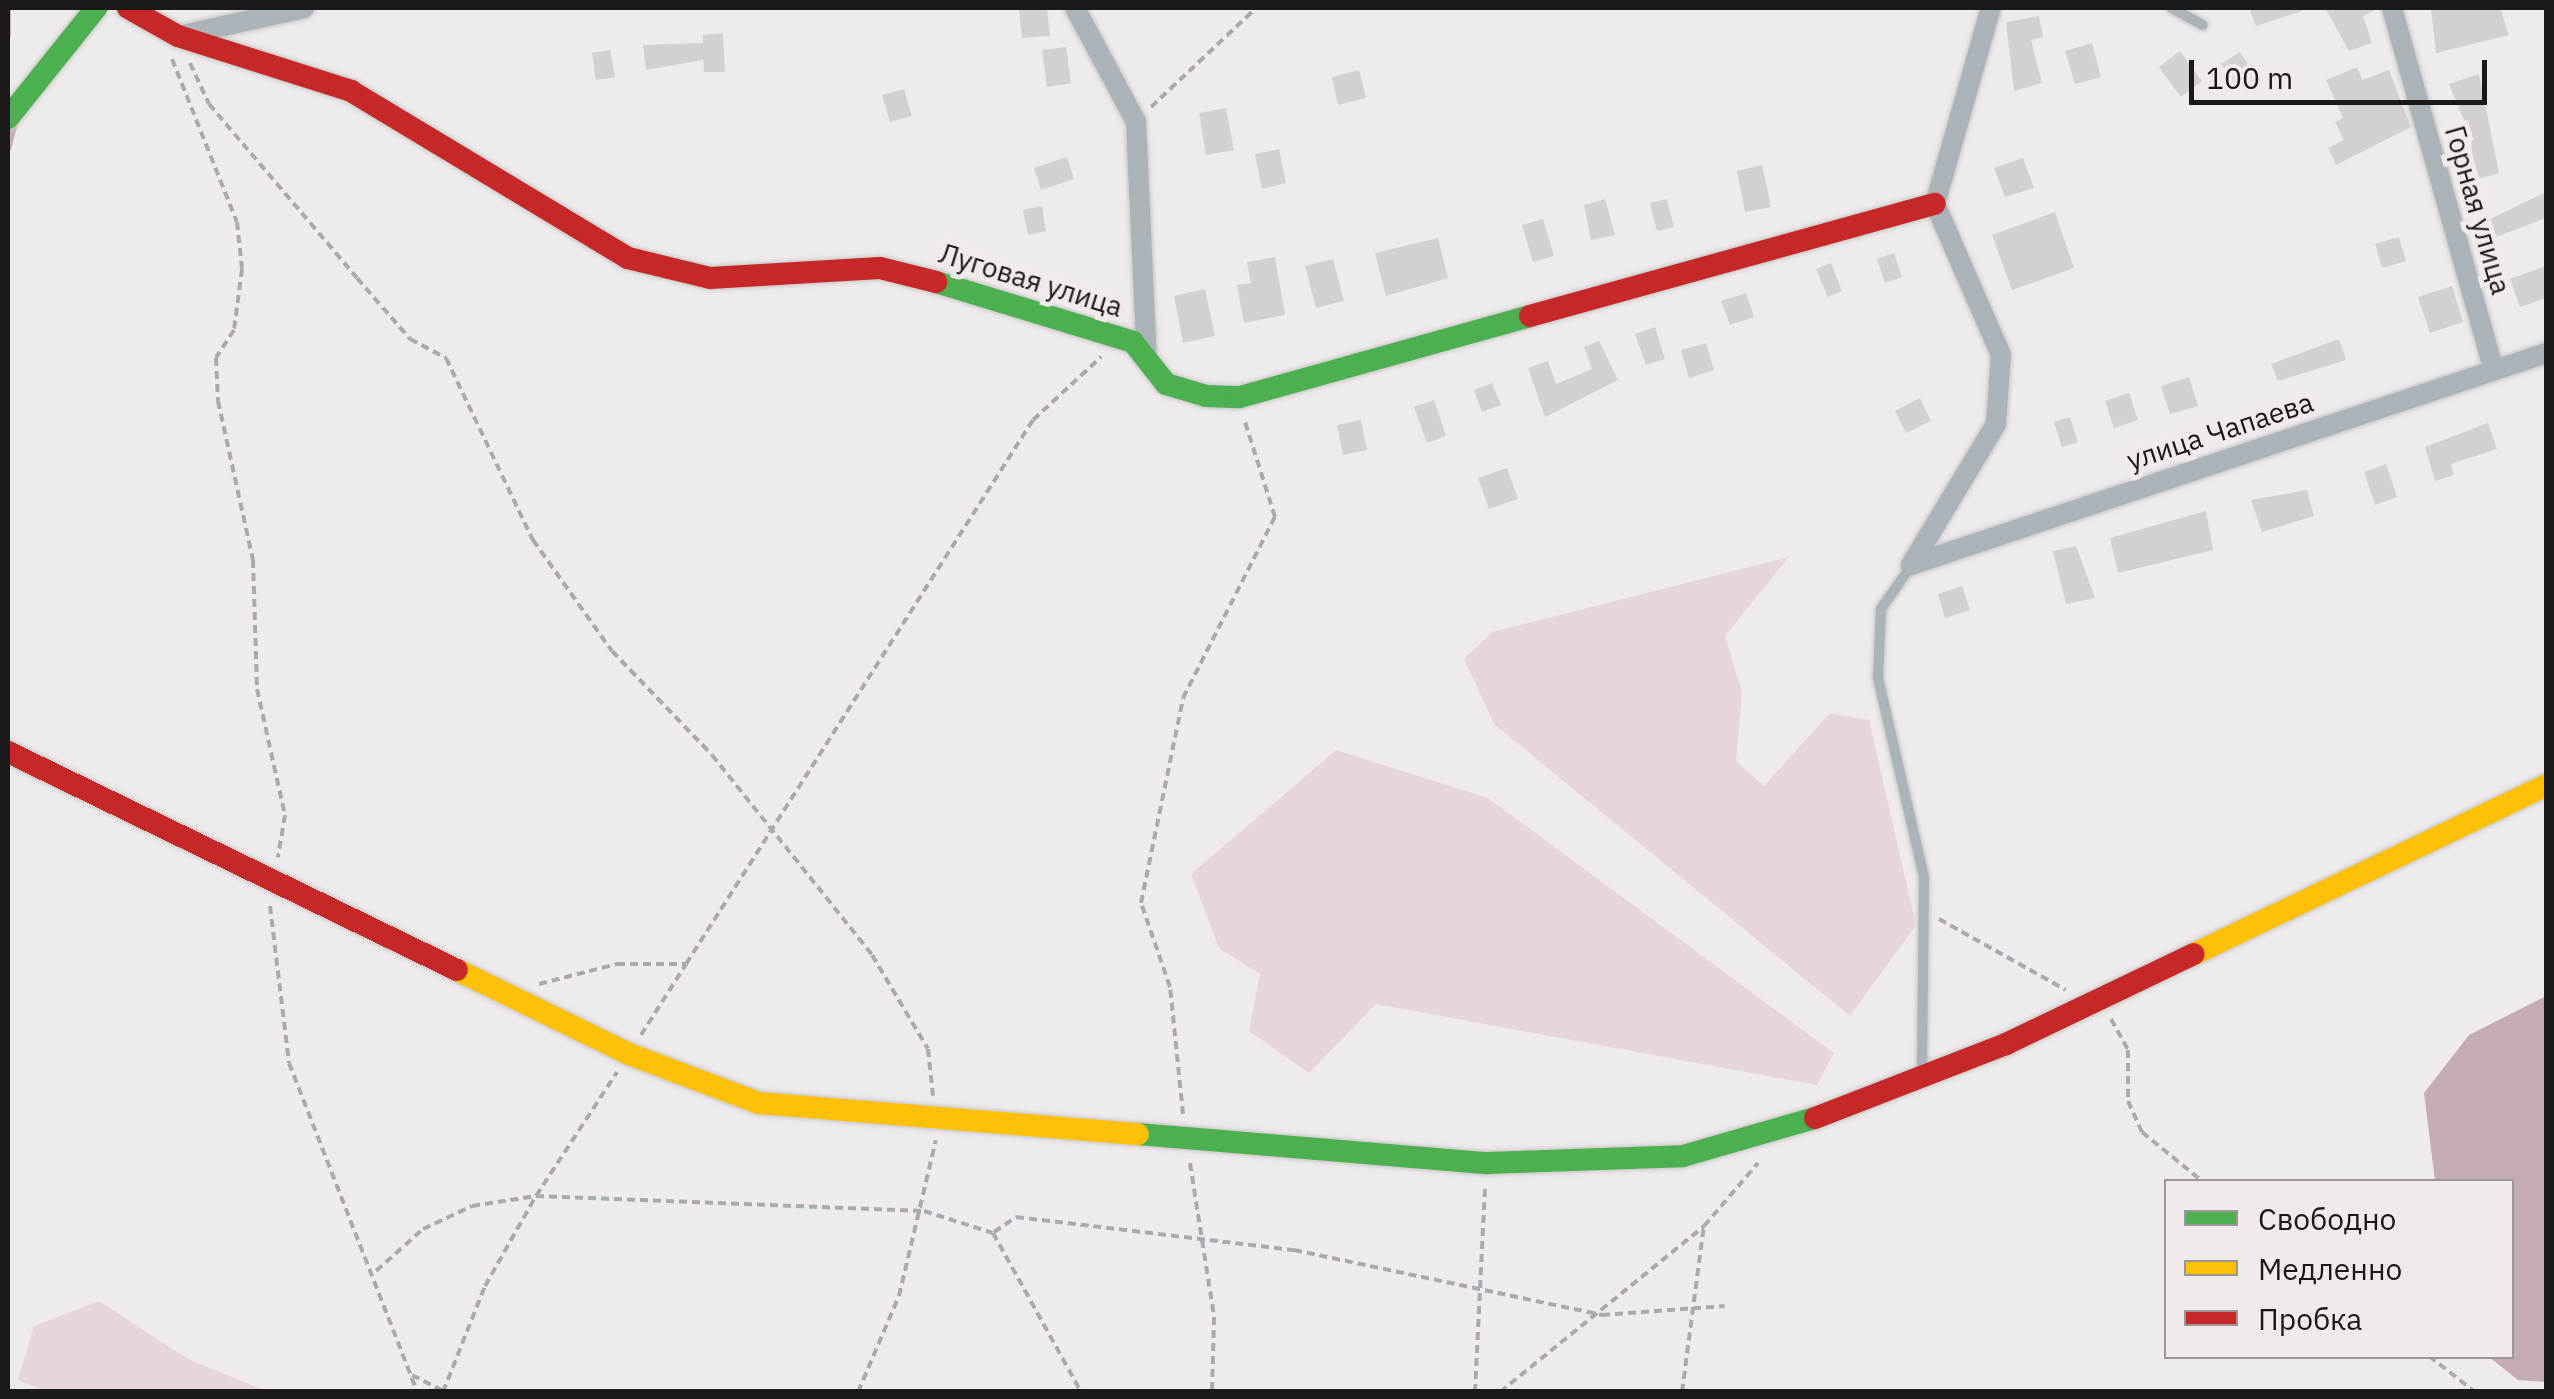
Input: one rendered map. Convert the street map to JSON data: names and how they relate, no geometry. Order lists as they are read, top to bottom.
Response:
{
  "streets": {
    "street": ["Горная улица", "Луговая улица", "улица Чапаева"]
  },
  "crossings": [
    ["Горная улица", "улица Чапаева"]
  ],
  "legend": ["Свободно", "Медленно", "Пробка"],
  "scale_bar": "100 m"
}
